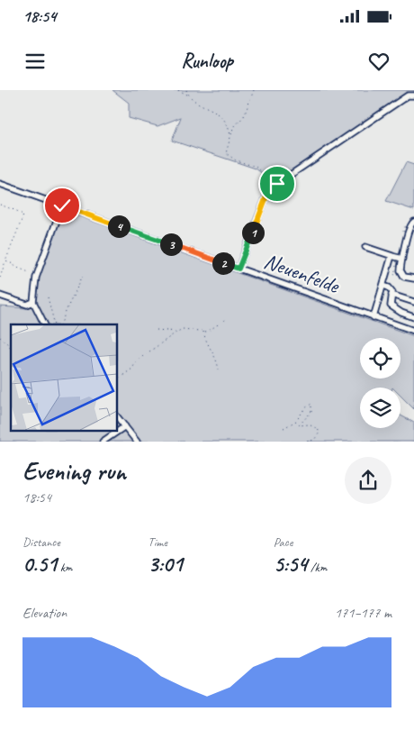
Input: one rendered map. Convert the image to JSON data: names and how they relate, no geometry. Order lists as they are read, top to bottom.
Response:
{
  "streets": {
    "street": ["Neuenfelde"]
  },
  "page": {
    "status": "18:54",
    "header": "Runloop",
    "pins": [
      "4",
      "1",
      "3",
      "2"
    ],
    "heading": ["Evening run", "18:54"],
    "stats": [
      ["Distance", "0.51 km"],
      ["Time", "3:01"],
      ["Pace", "5:54 /km"]
    ],
    "chart": ["Elevation", "171–177 m"]
  }
}
